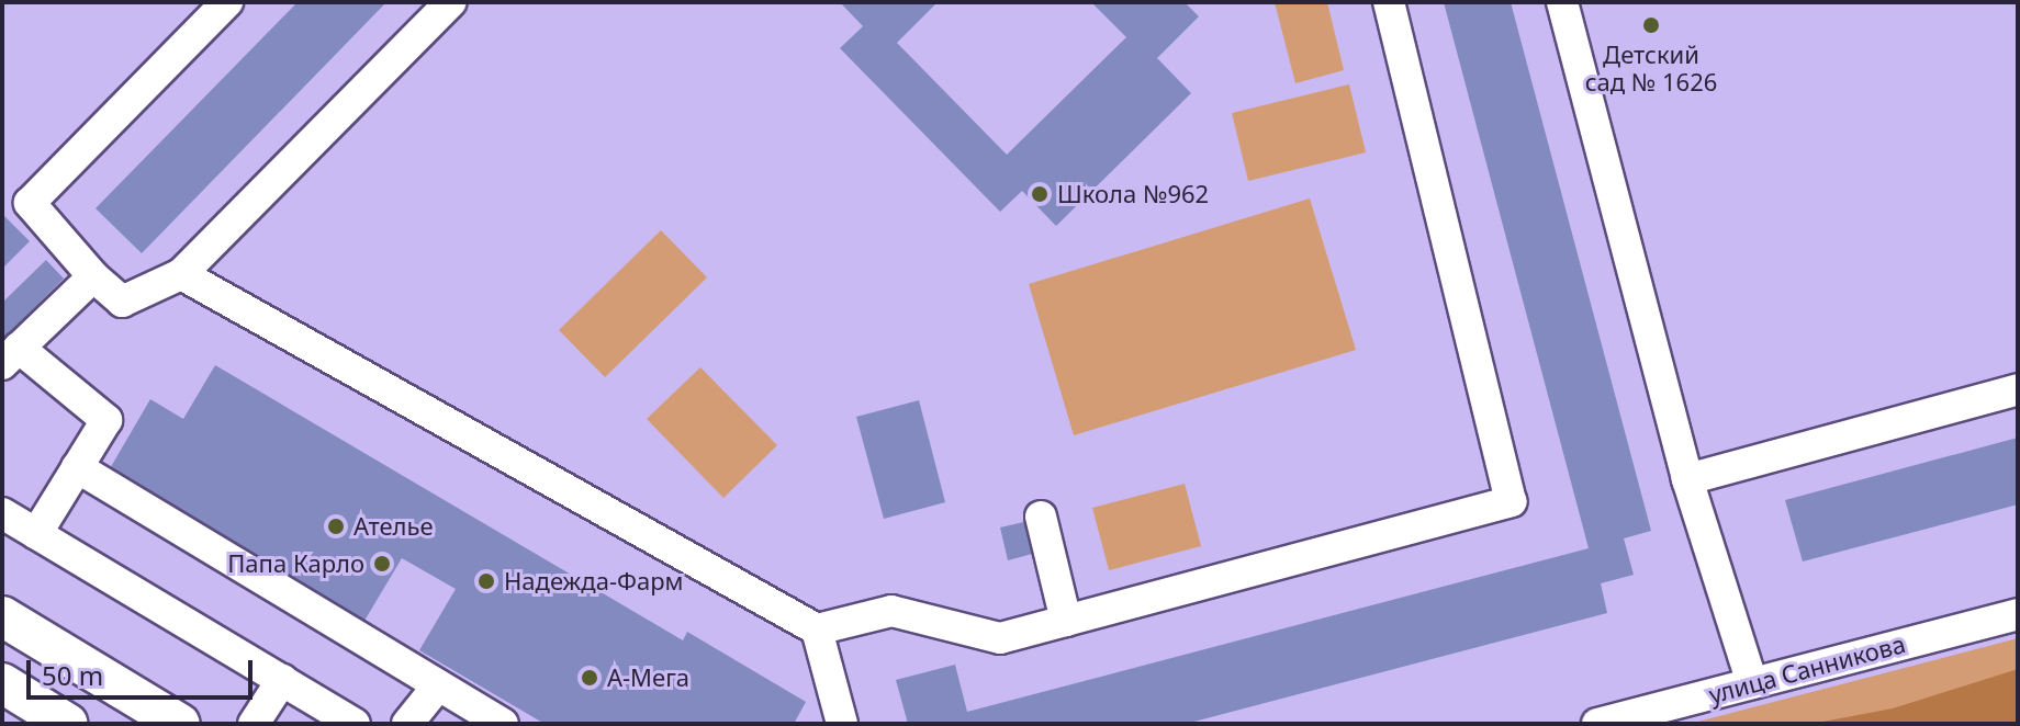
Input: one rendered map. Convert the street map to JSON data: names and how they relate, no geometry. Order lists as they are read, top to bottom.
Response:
{
  "streets": {
    "street": ["улица Санникова"]
  },
  "places": [
    "Детский сад № 1626",
    "Школа №962",
    "Ателье",
    "Папа Карло",
    "Надежда-Фарм",
    "А-Мега"
  ],
  "scale_bar": "50 m"
}
